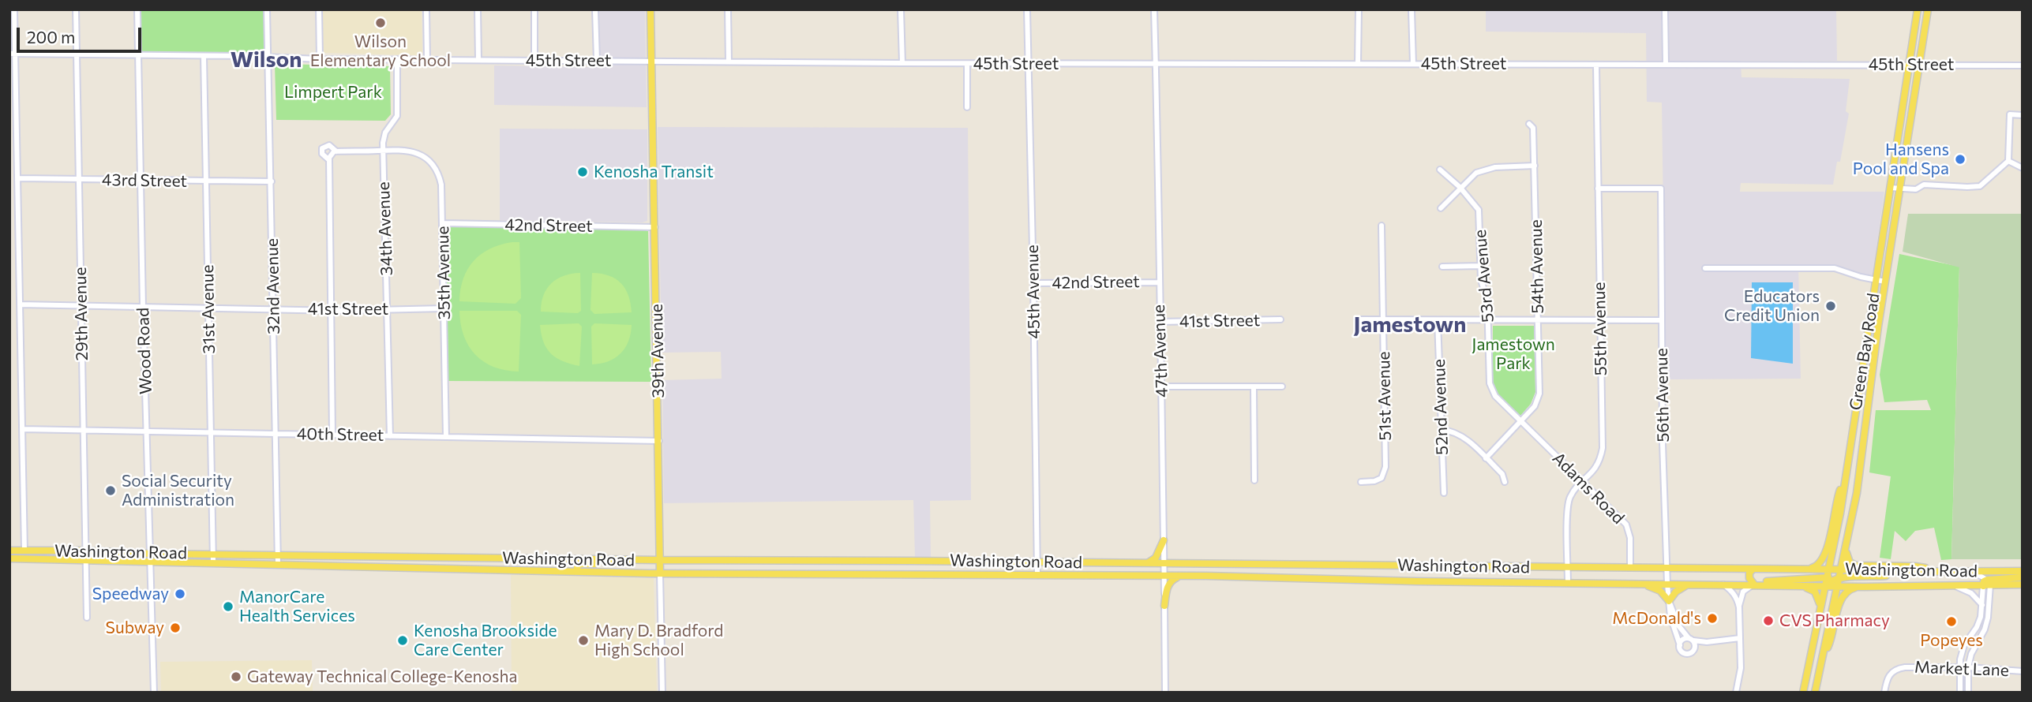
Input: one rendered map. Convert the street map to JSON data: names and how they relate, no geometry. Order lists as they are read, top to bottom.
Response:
{
  "streets": {
    "main road": ["39th Avenue", "Green Bay Road", "Washington Road"],
    "street": [
      "45th Street",
      "43rd Street",
      "42nd Street",
      "34th Avenue",
      "54th Avenue",
      "35th Avenue",
      "53rd Avenue",
      "32nd Avenue",
      "45th Avenue",
      "31st Avenue",
      "41st Street",
      "29th Avenue",
      "55th Avenue",
      "Wood Road",
      "47th Avenue",
      "56th Avenue",
      "51st Avenue",
      "52nd Avenue",
      "40th Street",
      "Adams Road",
      "Market Lane"
    ]
  },
  "crossings": [
    ["45th Street", "34th Avenue"],
    ["45th Street", "32nd Avenue"],
    ["45th Street", "45th Avenue"],
    ["45th Street", "31st Avenue"],
    ["45th Street", "29th Avenue"],
    ["45th Street", "55th Avenue"],
    ["45th Street", "Wood Road"],
    ["45th Street", "39th Avenue"],
    ["45th Street", "47th Avenue"],
    ["45th Street", "Green Bay Road"],
    ["43rd Street", "32nd Avenue"],
    ["43rd Street", "31st Avenue"],
    ["43rd Street", "29th Avenue"],
    ["43rd Street", "Wood Road"],
    ["42nd Street", "35th Avenue"],
    ["42nd Street", "45th Avenue"],
    ["42nd Street", "39th Avenue"],
    ["42nd Street", "47th Avenue"],
    ["34th Avenue", "35th Avenue"],
    ["34th Avenue", "41st Street"],
    ["34th Avenue", "40th Street"],
    ["54th Avenue", "53rd Avenue"],
    ["54th Avenue", "Adams Road"],
    ["35th Avenue", "41st Street"],
    ["35th Avenue", "40th Street"],
    ["53rd Avenue", "Adams Road"],
    ["32nd Avenue", "41st Street"],
    ["32nd Avenue", "40th Street"],
    ["32nd Avenue", "Washington Road"],
    ["45th Avenue", "Washington Road"],
    ["31st Avenue", "41st Street"],
    ["31st Avenue", "40th Street"],
    ["31st Avenue", "Washington Road"],
    ["41st Street", "29th Avenue"],
    ["41st Street", "Wood Road"],
    ["41st Street", "47th Avenue"],
    ["29th Avenue", "40th Street"],
    ["29th Avenue", "Washington Road"],
    ["55th Avenue", "56th Avenue"],
    ["55th Avenue", "Adams Road"],
    ["55th Avenue", "Washington Road"],
    ["Wood Road", "40th Street"],
    ["Wood Road", "Washington Road"],
    ["39th Avenue", "40th Street"],
    ["39th Avenue", "Washington Road"],
    ["47th Avenue", "Washington Road"],
    ["Green Bay Road", "Washington Road"],
    ["56th Avenue", "Washington Road"],
    ["Adams Road", "Washington Road"]
  ],
  "districts": ["Wilson", "Jamestown"],
  "parks": ["Limpert Park", "Jamestown Park"],
  "places": [
    "Wilson Elementary School",
    "Hansens Pool and Spa",
    "Kenosha Transit",
    "Educators Credit Union",
    "Social Security Administration",
    "Speedway",
    "ManorCare Health Services",
    "McDonald's",
    "CVS Pharmacy",
    "Popeyes",
    "Subway",
    "Kenosha Brookside Care Center",
    "Mary D. Bradford High School",
    "Gateway Technical College-Kenosha"
  ],
  "scale_bar": "200 m"
}
